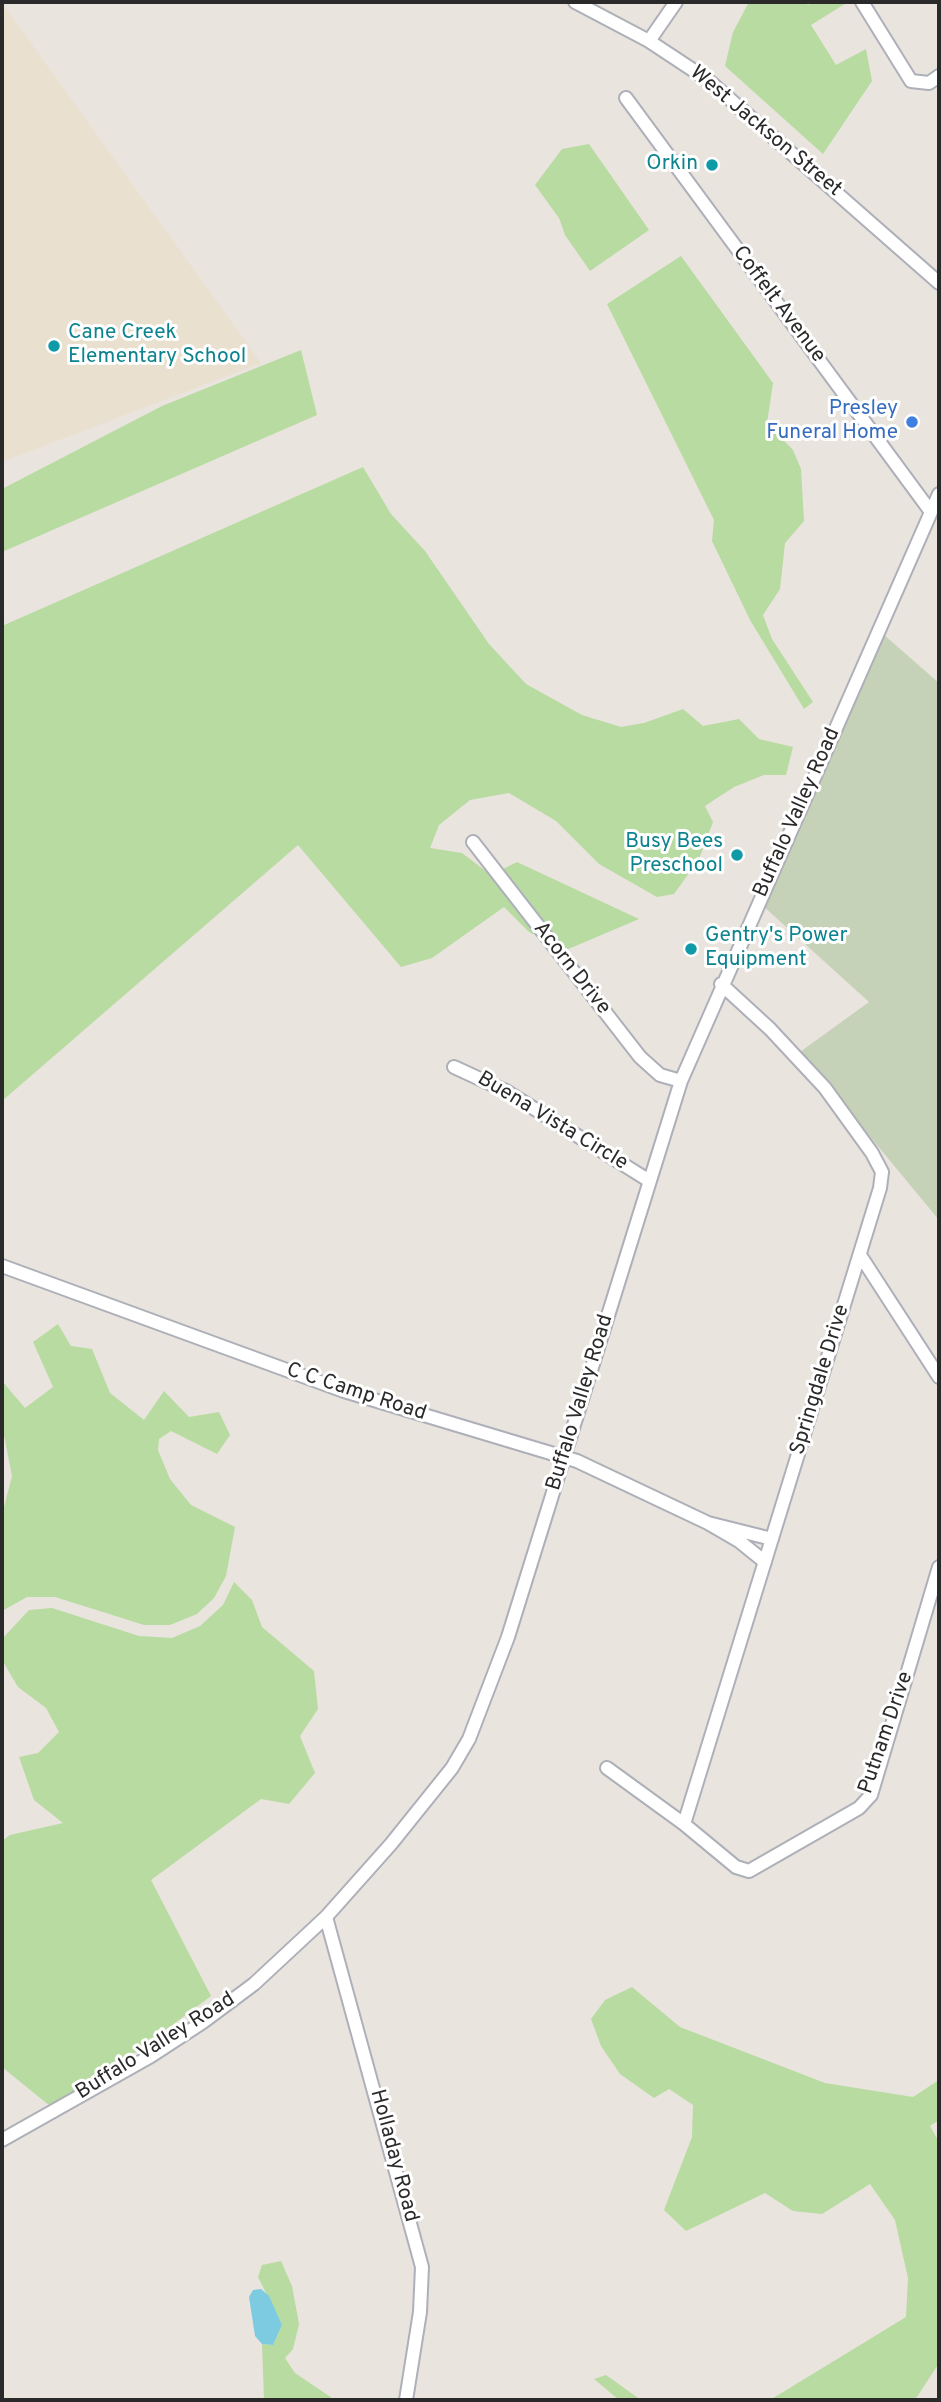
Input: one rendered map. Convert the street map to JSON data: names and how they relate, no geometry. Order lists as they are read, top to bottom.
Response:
{
  "streets": {
    "street": [
      "West Jackson Street",
      "Coffelt Avenue",
      "Buffalo Valley Road",
      "Acorn Drive",
      "Buena Vista Circle",
      "Springdale Drive",
      "C C Camp Road",
      "Putnam Drive",
      "Holladay Road"
    ]
  },
  "crossings": [
    ["Coffelt Avenue", "Buffalo Valley Road"],
    ["Buffalo Valley Road", "Acorn Drive"],
    ["Buffalo Valley Road", "Buena Vista Circle"],
    ["Buffalo Valley Road", "Springdale Drive"],
    ["Buffalo Valley Road", "C C Camp Road"],
    ["Buffalo Valley Road", "Holladay Road"],
    ["Springdale Drive", "Putnam Drive"]
  ],
  "places": [
    "Orkin",
    "Cane Creek Elementary School",
    "Presley Funeral Home",
    "Busy Bees Preschool",
    "Gentry's Power Equipment"
  ]
}
